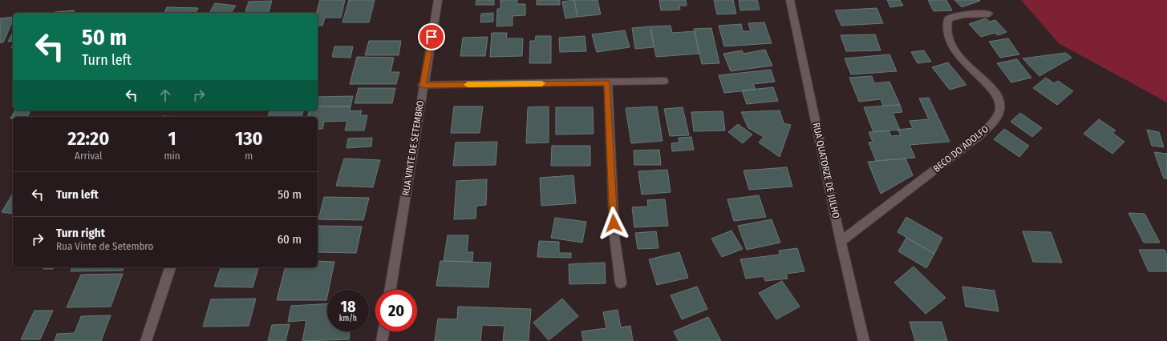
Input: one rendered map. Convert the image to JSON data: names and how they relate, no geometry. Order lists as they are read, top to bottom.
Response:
{
  "streets": {
    "street": ["RUA VINTE DE SETEMBRO", "BECO DO ADOLFO", "RUA QUATORZE DE JULHO"]
  },
  "crossings": [
    ["BECO DO ADOLFO", "RUA QUATORZE DE JULHO"]
  ],
  "page": {
    "turn": ["50 m", "Turn left"],
    "eta": [
      "22:20",
      "Arrival",
      "1",
      "min",
      "130",
      "m"
    ],
    "list": [
      {
        "name": "Turn left",
        "value": "50 m"
      },
      {
        "name": "Turn right",
        "note": "Rua Vinte de Setembro",
        "value": "60 m"
      }
    ],
    "speed": "18 km/h",
    "limit": "20"
  }
}
